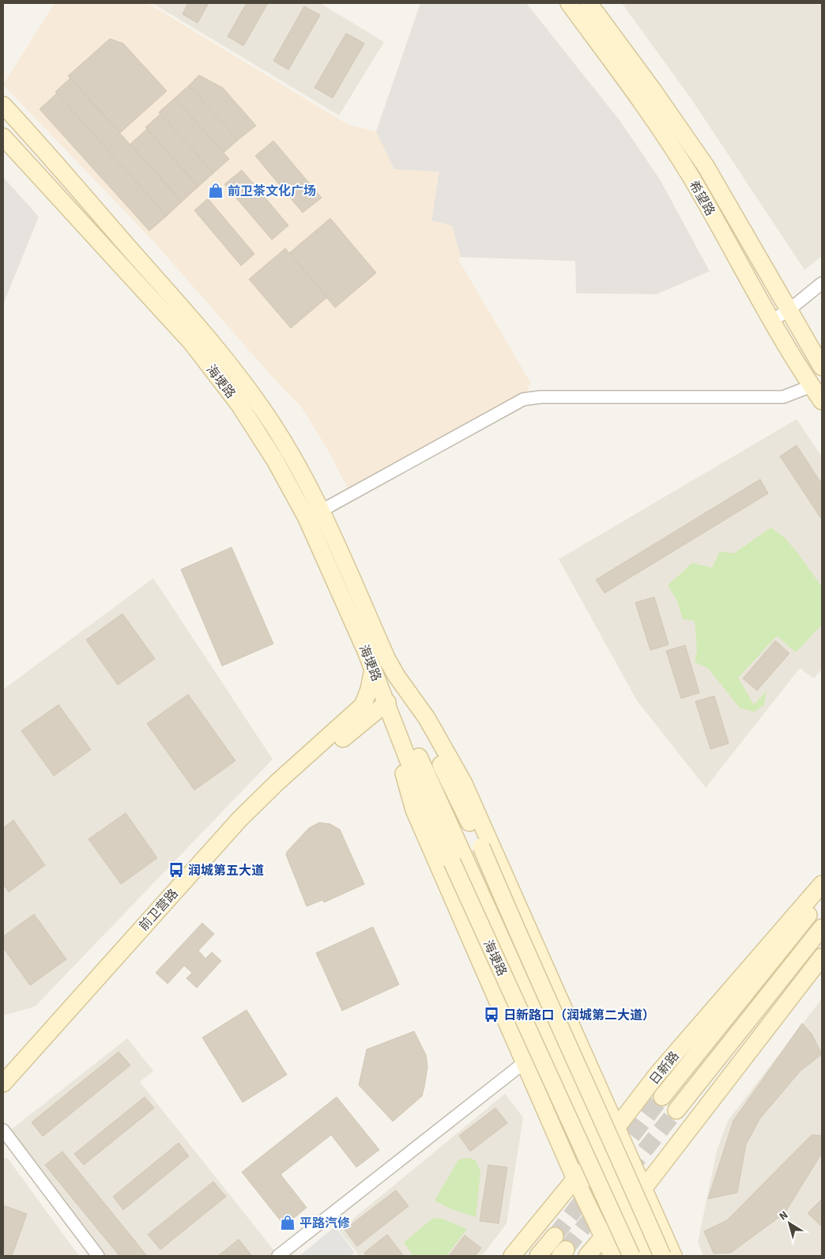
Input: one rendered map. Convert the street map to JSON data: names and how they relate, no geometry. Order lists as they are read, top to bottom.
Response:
{
  "streets": {
    "main road": [
      "希望路",
      "海埂路",
      "前卫营路",
      "日新路"
    ]
  },
  "crossings": [
    ["海埂路", "前卫营路"]
  ],
  "places": {
    "shop": ["前卫茶文化广场", "平路汽修"],
    "bus stop": ["润城第五大道", "日新路口（润城第二大道）"]
  },
  "north": "top left"
}
